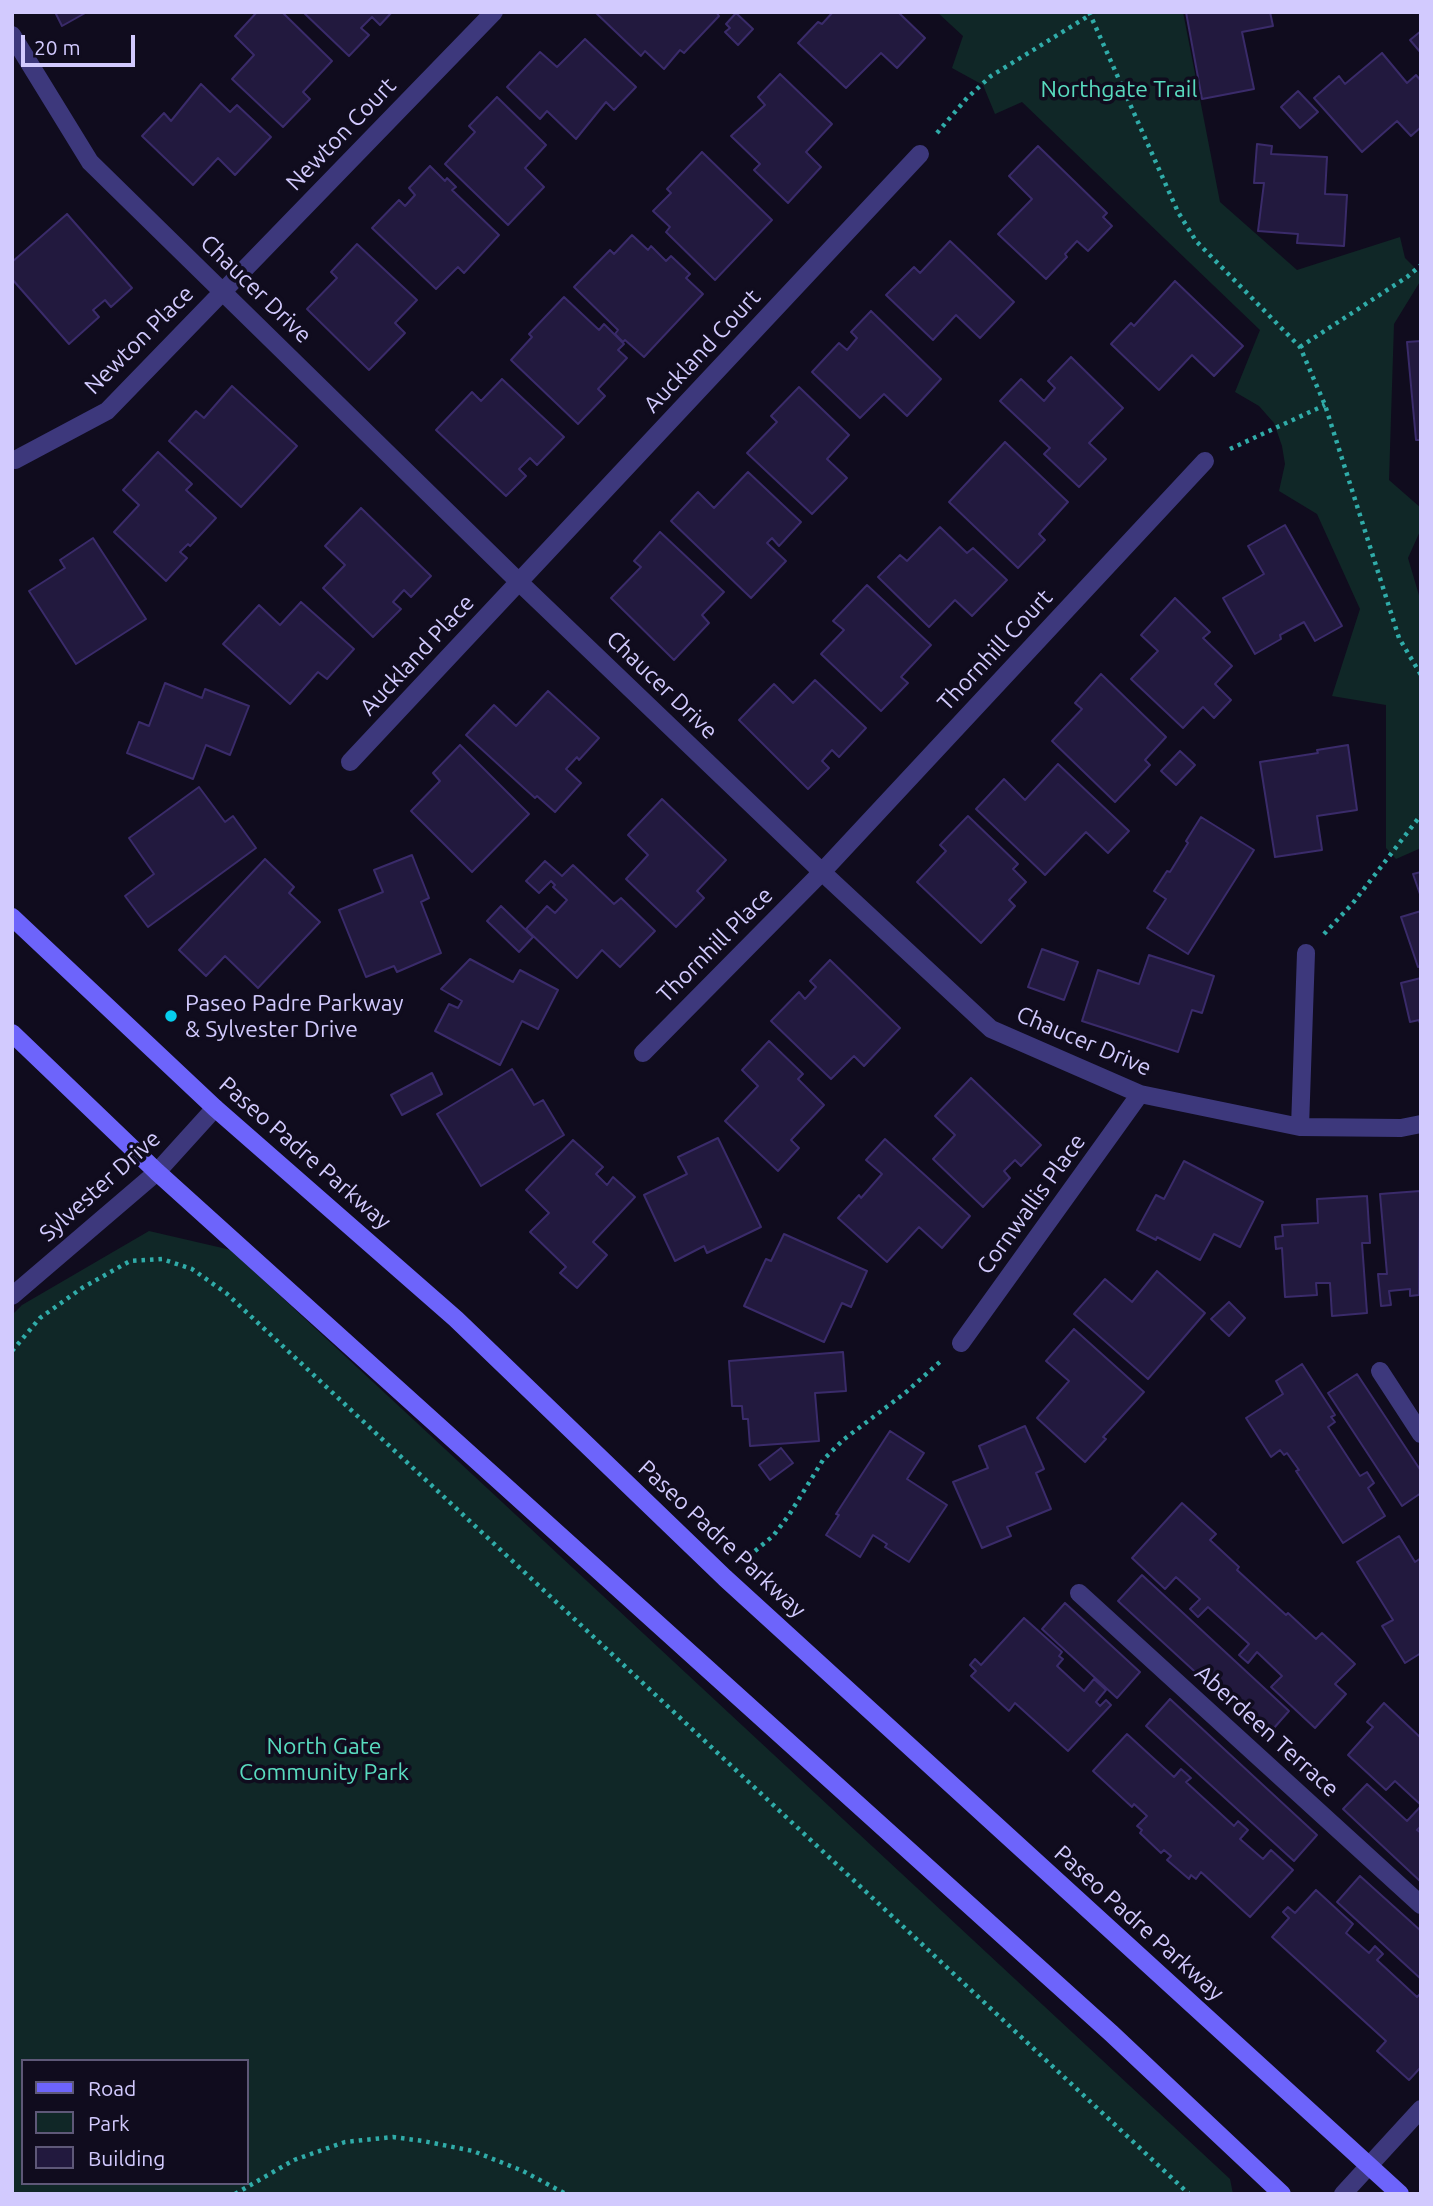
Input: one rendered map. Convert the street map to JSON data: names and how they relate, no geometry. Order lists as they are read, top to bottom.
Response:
{
  "streets": {
    "main road": ["Paseo Padre Parkway"],
    "street": [
      "Newton Court",
      "Chaucer Drive",
      "Newton Place",
      "Auckland Court",
      "Thornhill Court",
      "Auckland Place",
      "Thornhill Place",
      "Sylvester Drive",
      "Cornwallis Place",
      "Aberdeen Terrace"
    ]
  },
  "crossings": [
    ["Newton Court", "Chaucer Drive"],
    ["Newton Court", "Newton Place"],
    ["Chaucer Drive", "Newton Place"],
    ["Chaucer Drive", "Auckland Court"],
    ["Chaucer Drive", "Thornhill Court"],
    ["Chaucer Drive", "Auckland Place"],
    ["Chaucer Drive", "Thornhill Place"],
    ["Chaucer Drive", "Cornwallis Place"],
    ["Auckland Court", "Auckland Place"],
    ["Thornhill Court", "Thornhill Place"],
    ["Paseo Padre Parkway", "Sylvester Drive"]
  ],
  "parks": ["Northgate Trail", "North Gate Community Park"],
  "places": ["Paseo Padre Parkway & Sylvester Drive"],
  "legend": ["Road", "Park", "Building"],
  "scale_bar": "20 m"
}
